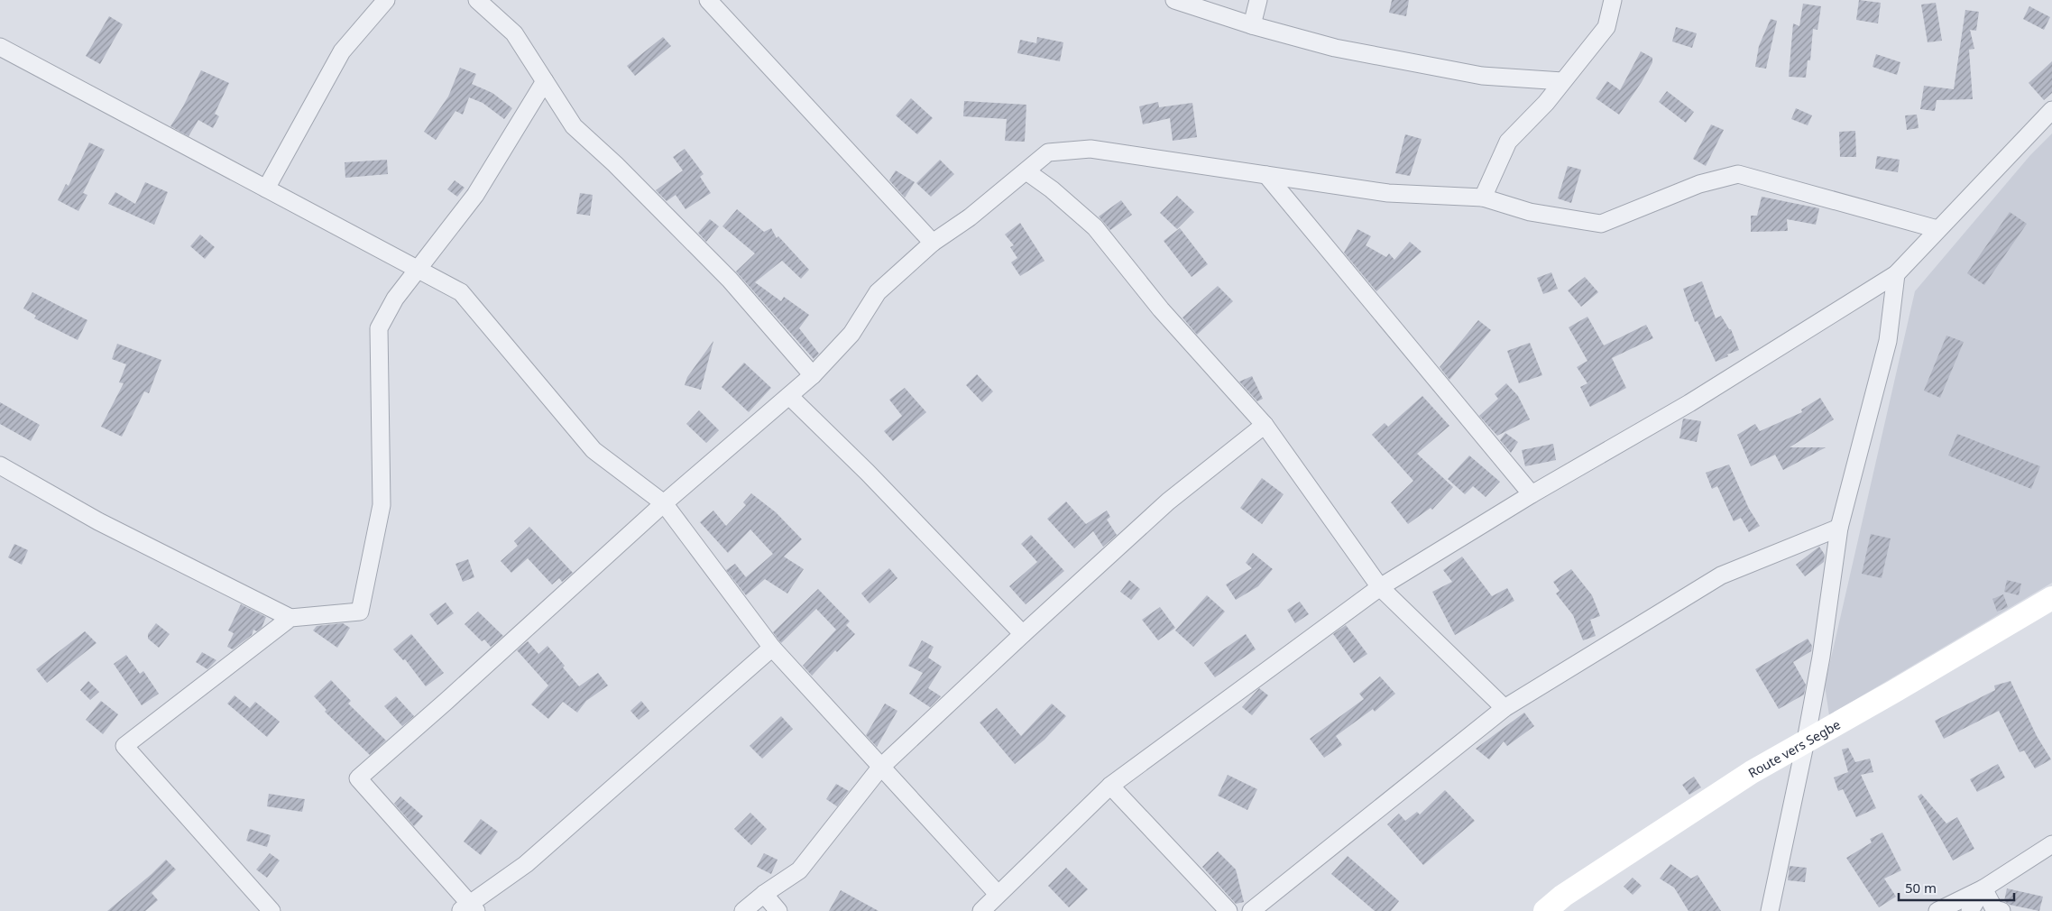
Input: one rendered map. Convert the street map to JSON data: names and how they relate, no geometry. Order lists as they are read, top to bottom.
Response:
{
  "streets": {
    "main road": ["Route vers Segbe"]
  },
  "scale_bar": "50 m"
}
